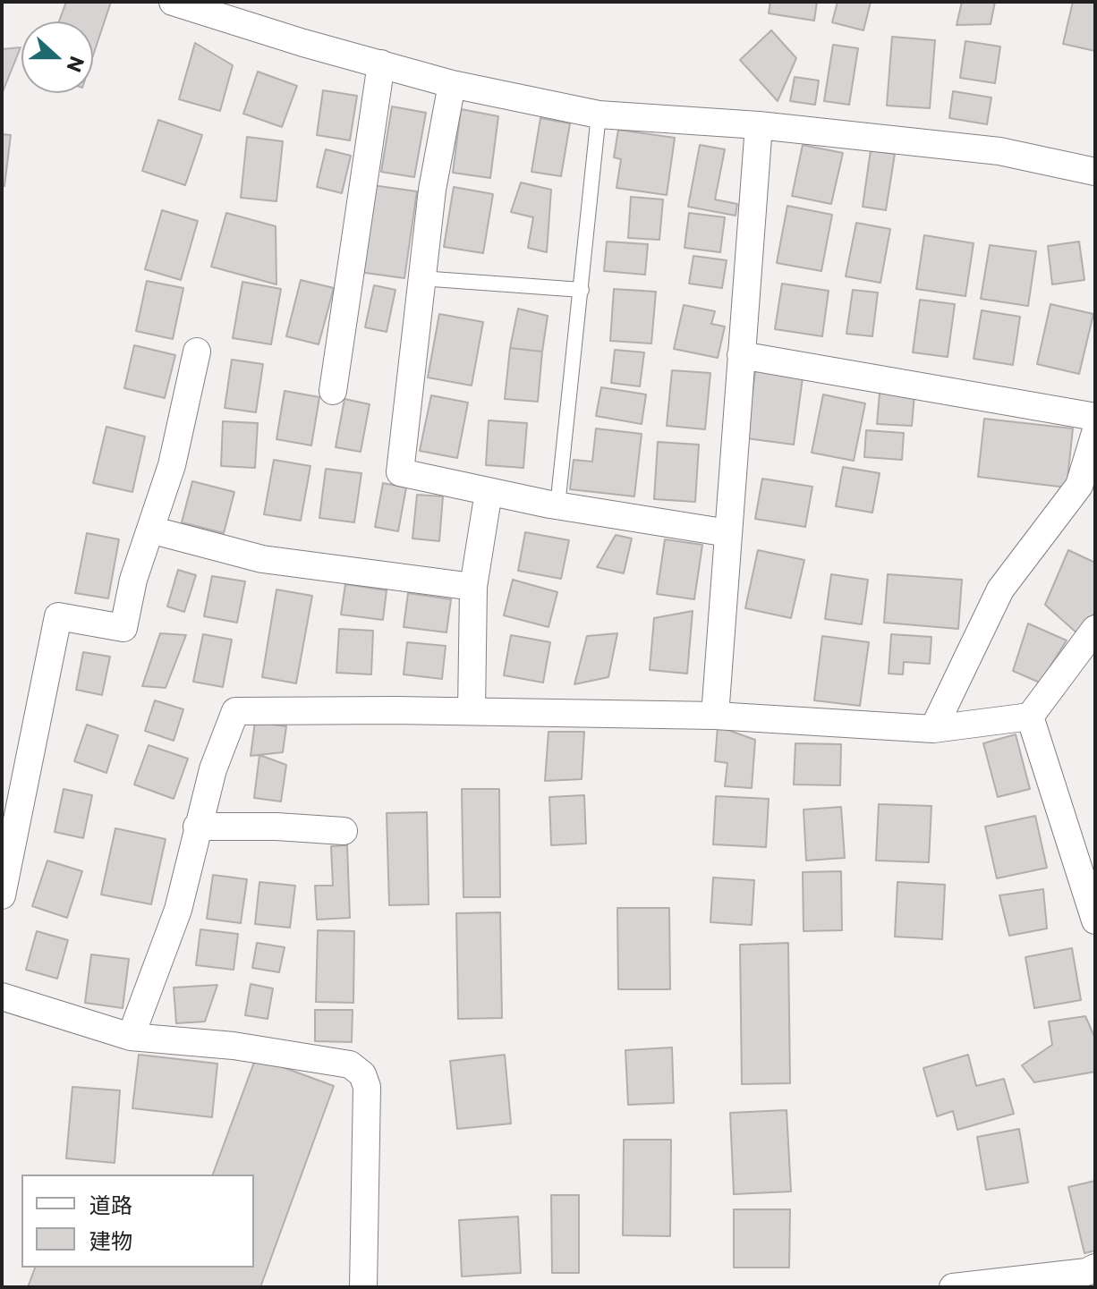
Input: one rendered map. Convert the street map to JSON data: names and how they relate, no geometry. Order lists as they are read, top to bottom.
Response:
{
  "legend": ["道路", "建物"],
  "north": "right"
}
